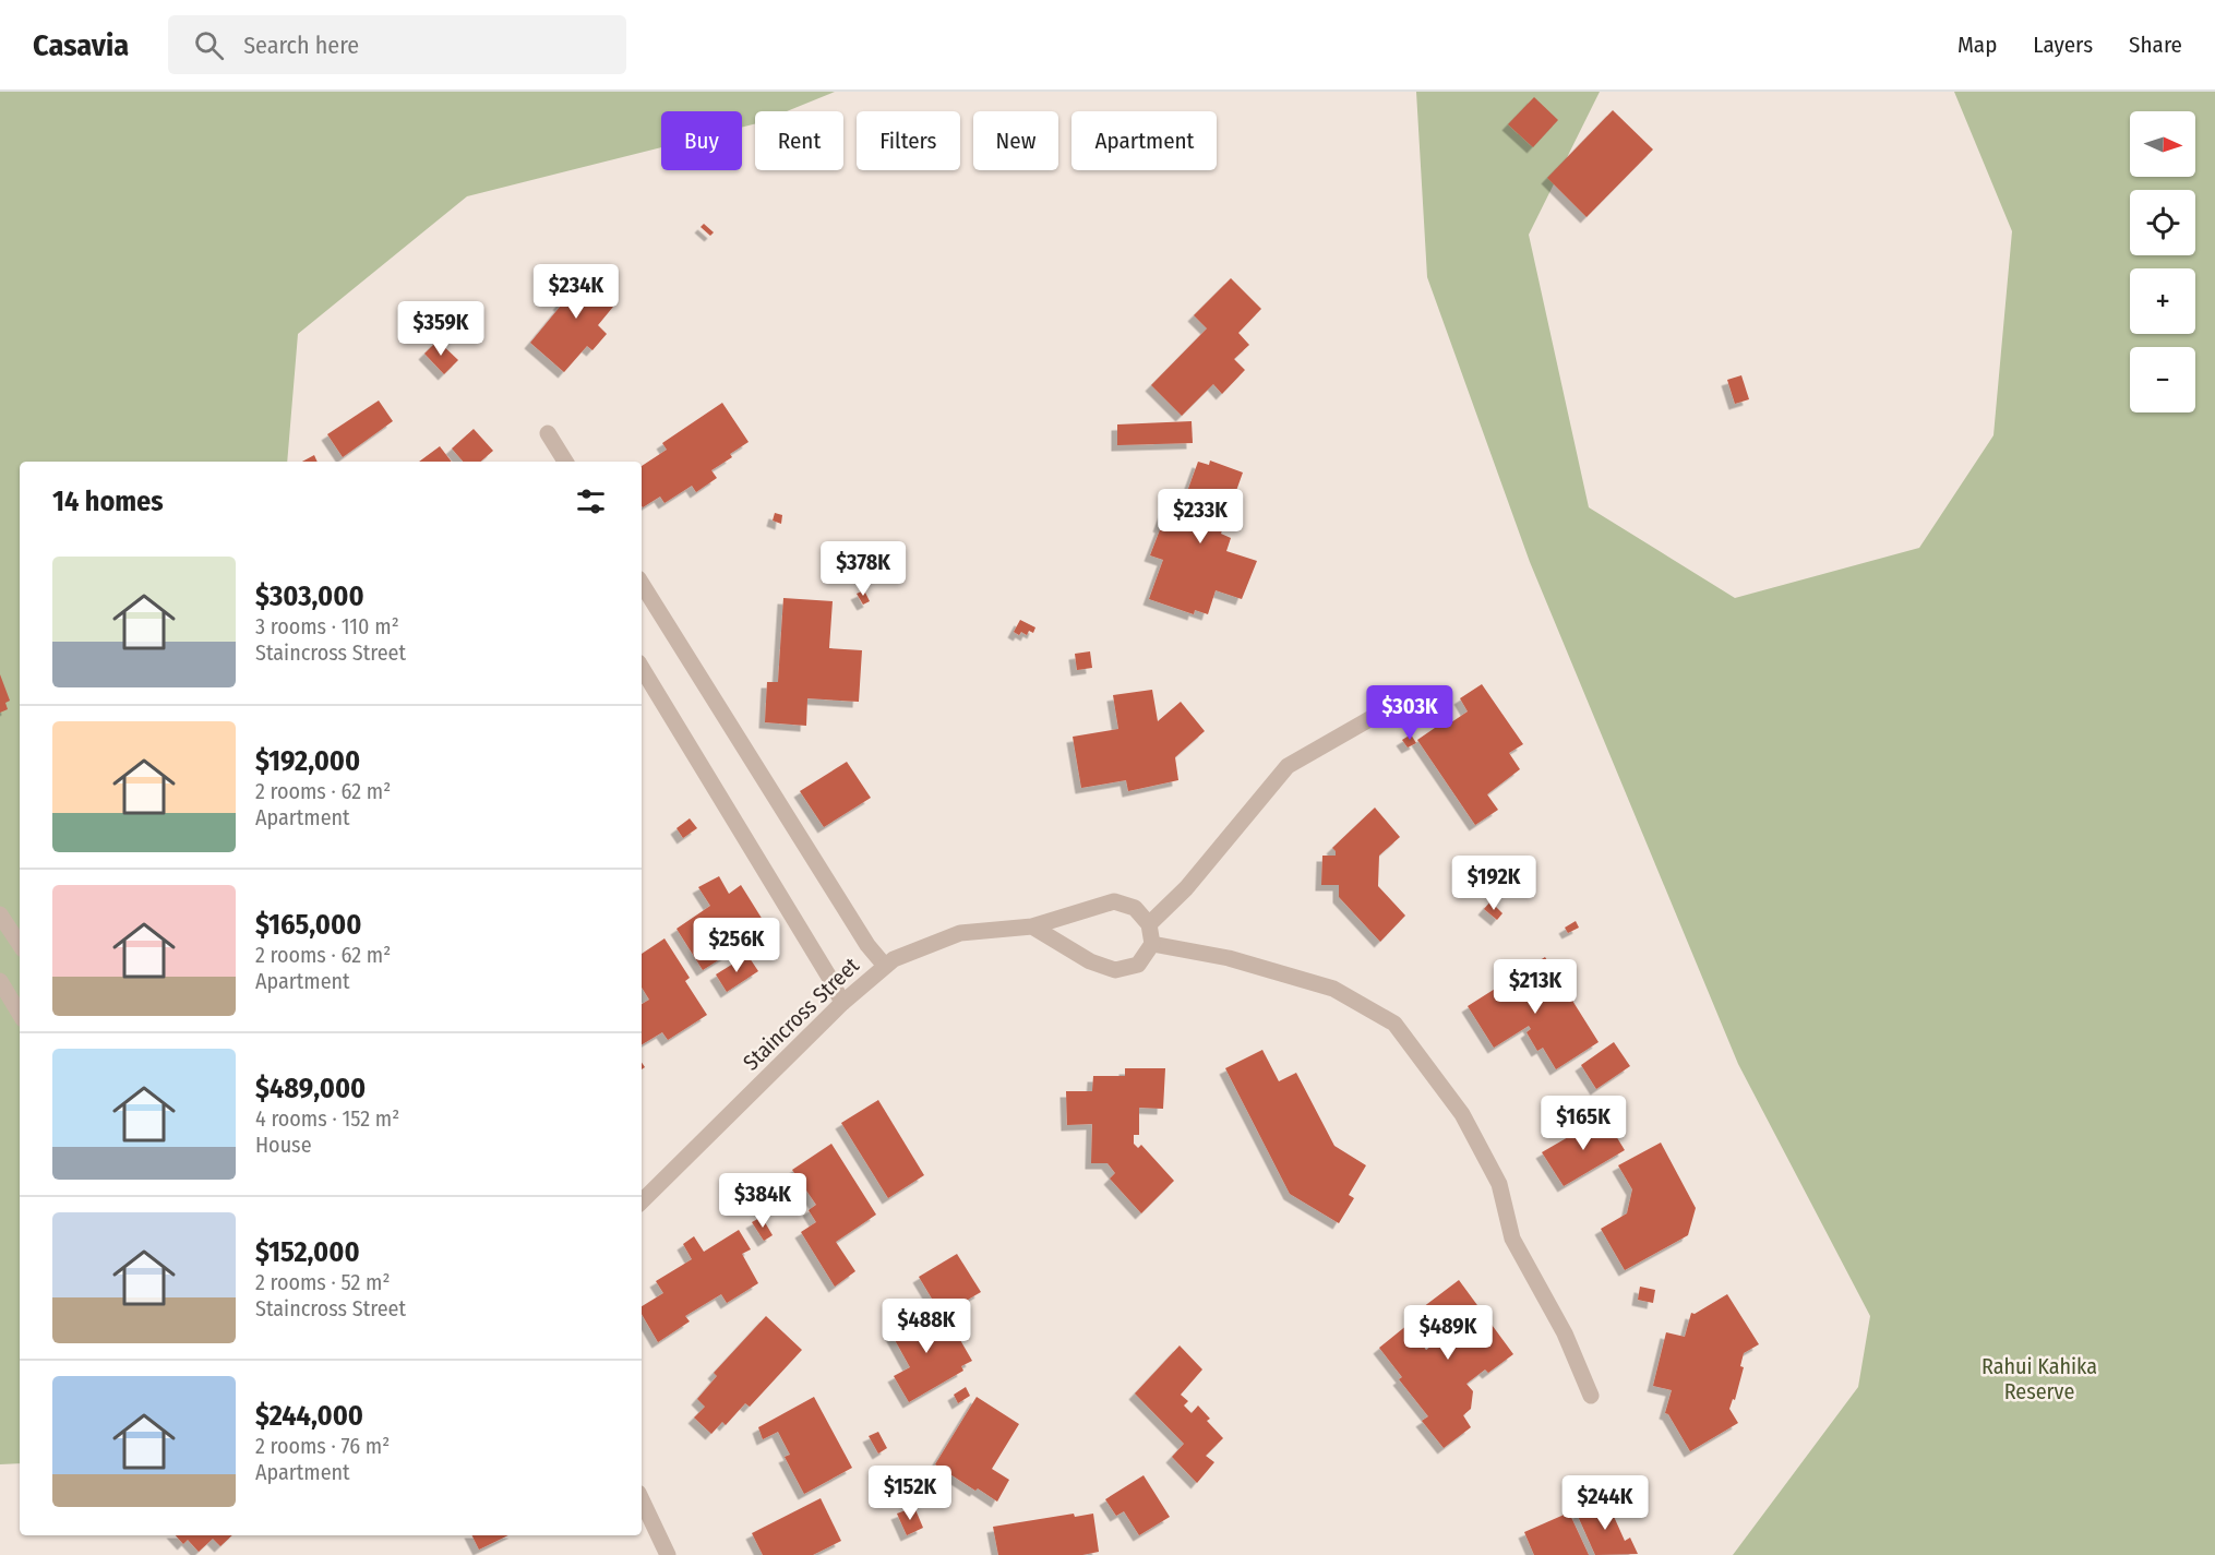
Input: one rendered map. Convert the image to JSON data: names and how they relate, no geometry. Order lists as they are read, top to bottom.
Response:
{
  "streets": {
    "street": ["Staincross Street"]
  },
  "parks": ["Rahui Kahika Reserve"],
  "north": "right",
  "page": {
    "header": "Casavia",
    "search": "Search here",
    "nav": ["Map", "Layers", "Share"],
    "map_buttons": ["+", "−"],
    "chip": [
      "Buy",
      "Rent",
      "Filters",
      "New",
      "Apartment"
    ],
    "price": [
      "$234K",
      "$359K",
      "$233K",
      "$378K",
      "$303K",
      "$192K",
      "$256K",
      "$213K",
      "$165K",
      "$384K",
      "$488K",
      "$489K",
      "$152K",
      "$244K"
    ],
    "heading": "14 homes",
    "list": [
      {
        "name": "$303,000",
        "note": "3 rooms · 110 m² · Staincross Street"
      },
      {
        "name": "$192,000",
        "note": "2 rooms · 62 m² · Apartment"
      },
      {
        "name": "$165,000",
        "note": "2 rooms · 62 m² · Apartment"
      },
      {
        "name": "$489,000",
        "note": "4 rooms · 152 m² · House"
      },
      {
        "name": "$152,000",
        "note": "2 rooms · 52 m² · Staincross Street"
      },
      {
        "name": "$244,000",
        "note": "2 rooms · 76 m² · Apartment"
      }
    ]
  }
}
